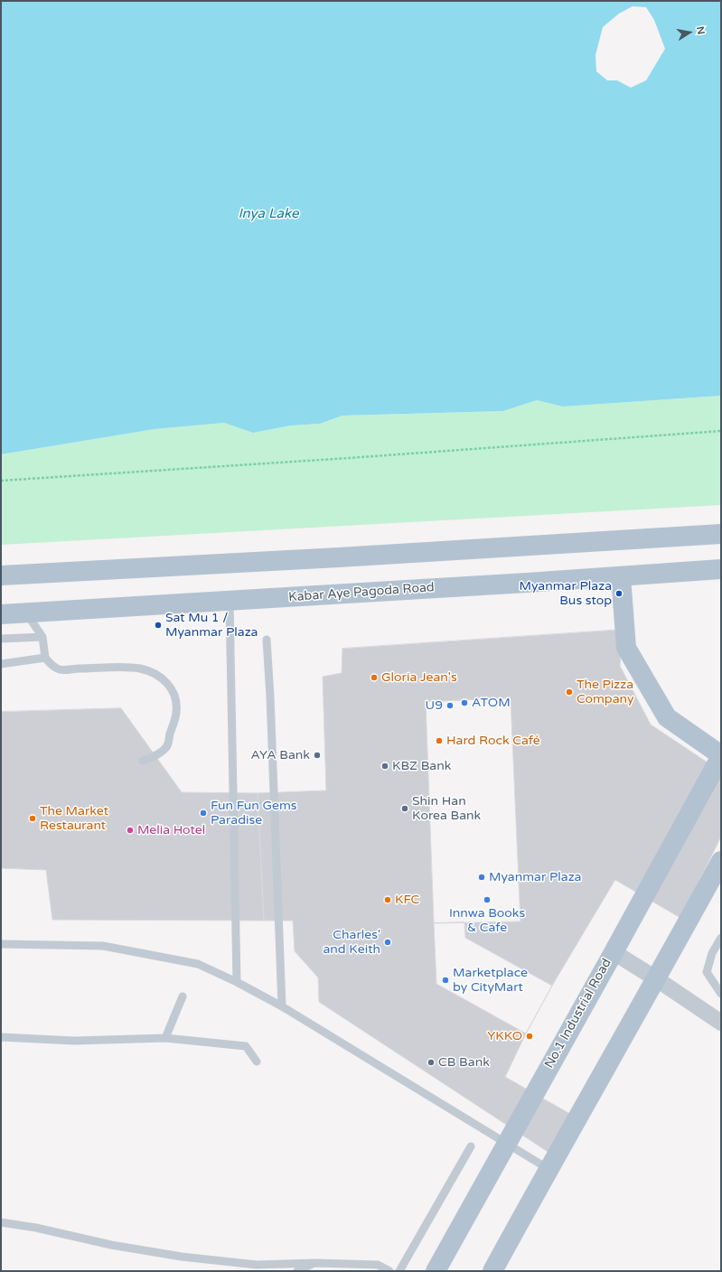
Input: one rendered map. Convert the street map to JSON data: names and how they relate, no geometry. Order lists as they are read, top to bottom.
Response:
{
  "streets": {
    "main road": ["Kabar Aye Pagoda Road", "No.1 Industrial Road"]
  },
  "water": ["Inya Lake"],
  "places": [
    "Myanmar Plaza Bus stop",
    "Sat Mu 1 / Myanmar Plaza",
    "Gloria Jean's",
    "The Pizza Company",
    "ATOM",
    "U9",
    "Hard Rock Café",
    "AYA Bank",
    "KBZ Bank",
    "Shin Han Korea Bank",
    "Fun Fun Gems Paradise",
    "The Market Restaurant",
    "Melia Hotel",
    "Myanmar Plaza",
    "KFC",
    "Innwa Books & Cafe",
    "Charles' and Keith",
    "Marketplace by CityMart",
    "YKKO",
    "CB Bank"
  ],
  "north": "right"
}
